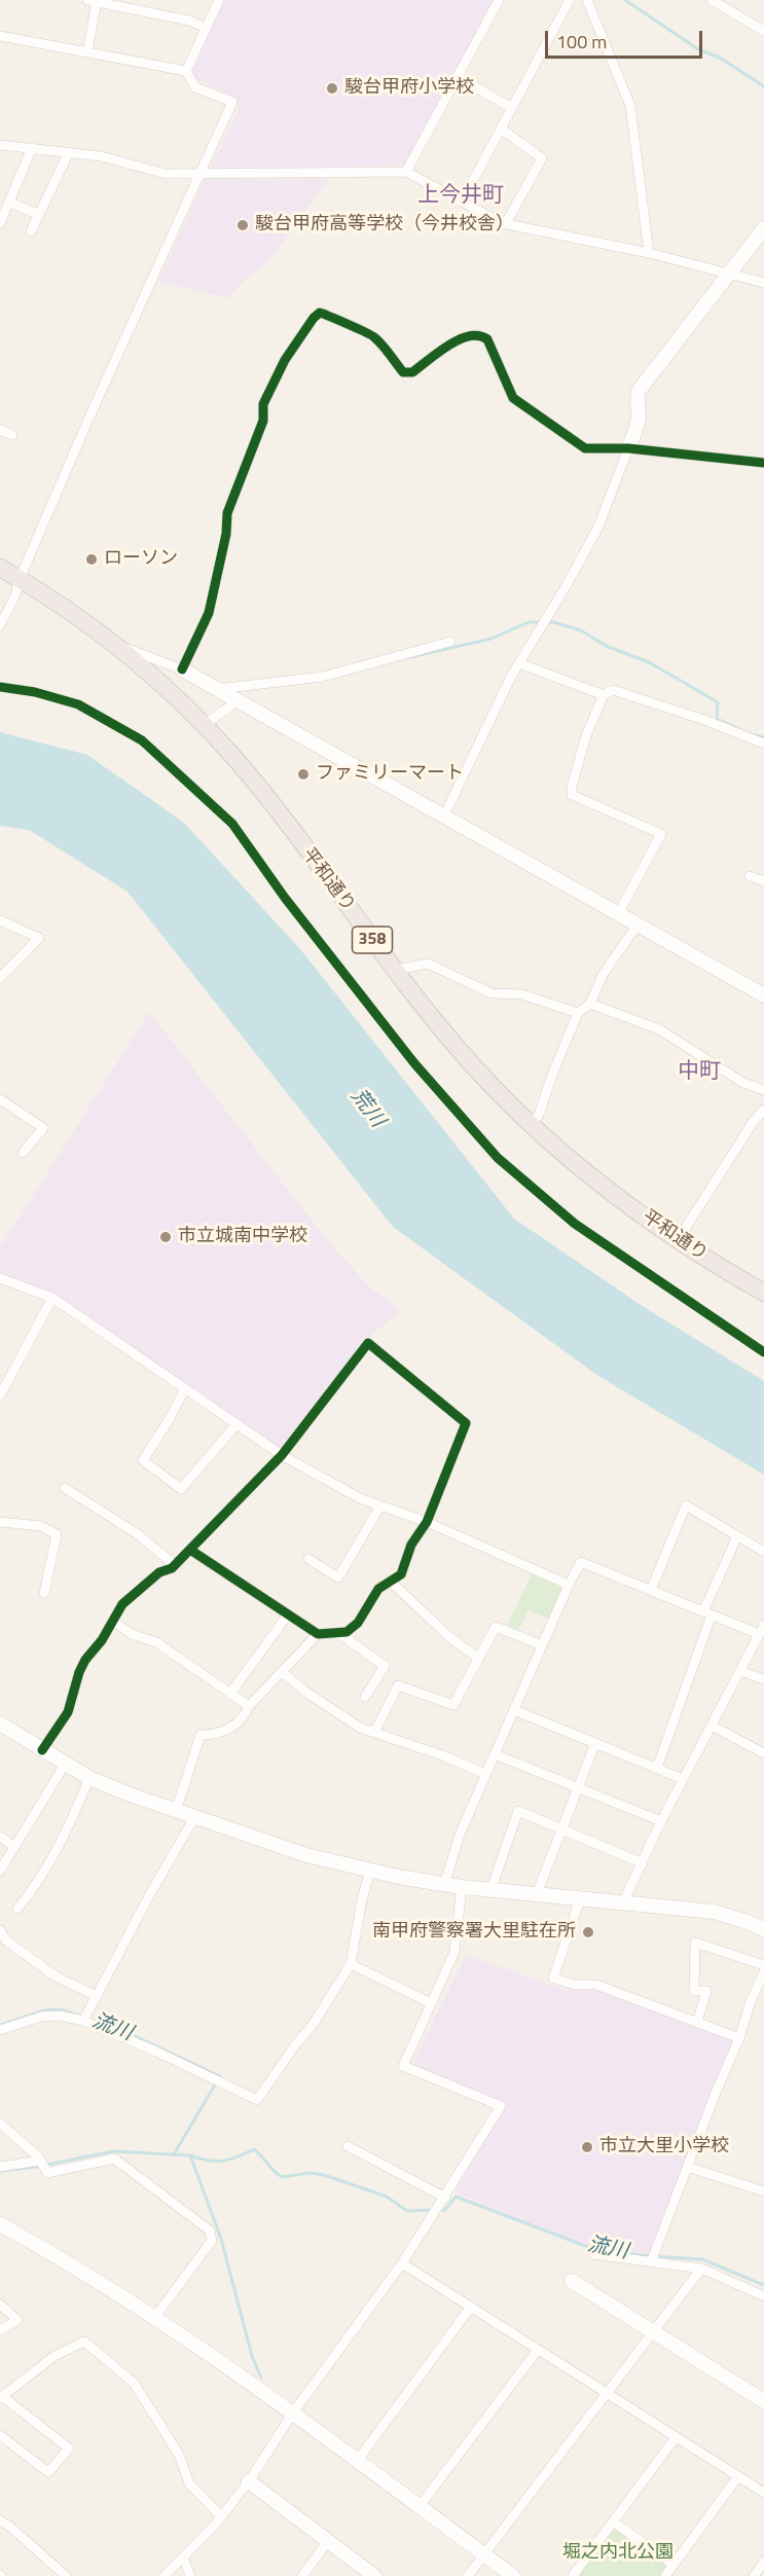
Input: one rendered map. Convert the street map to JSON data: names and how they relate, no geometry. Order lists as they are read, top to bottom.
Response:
{
  "streets": {
    "highway": ["平和通り", "358"]
  },
  "districts": ["上今井町", "中町"],
  "water": ["荒川", "流川"],
  "parks": ["堀之内北公園"],
  "places": [
    "駿台甲府小学校",
    "駿台甲府高等学校（今井校舎）",
    "ローソン",
    "ファミリーマート",
    "市立城南中学校",
    "南甲府警察署大里駐在所",
    "市立大里小学校"
  ],
  "scale_bar": "100 m"
}
